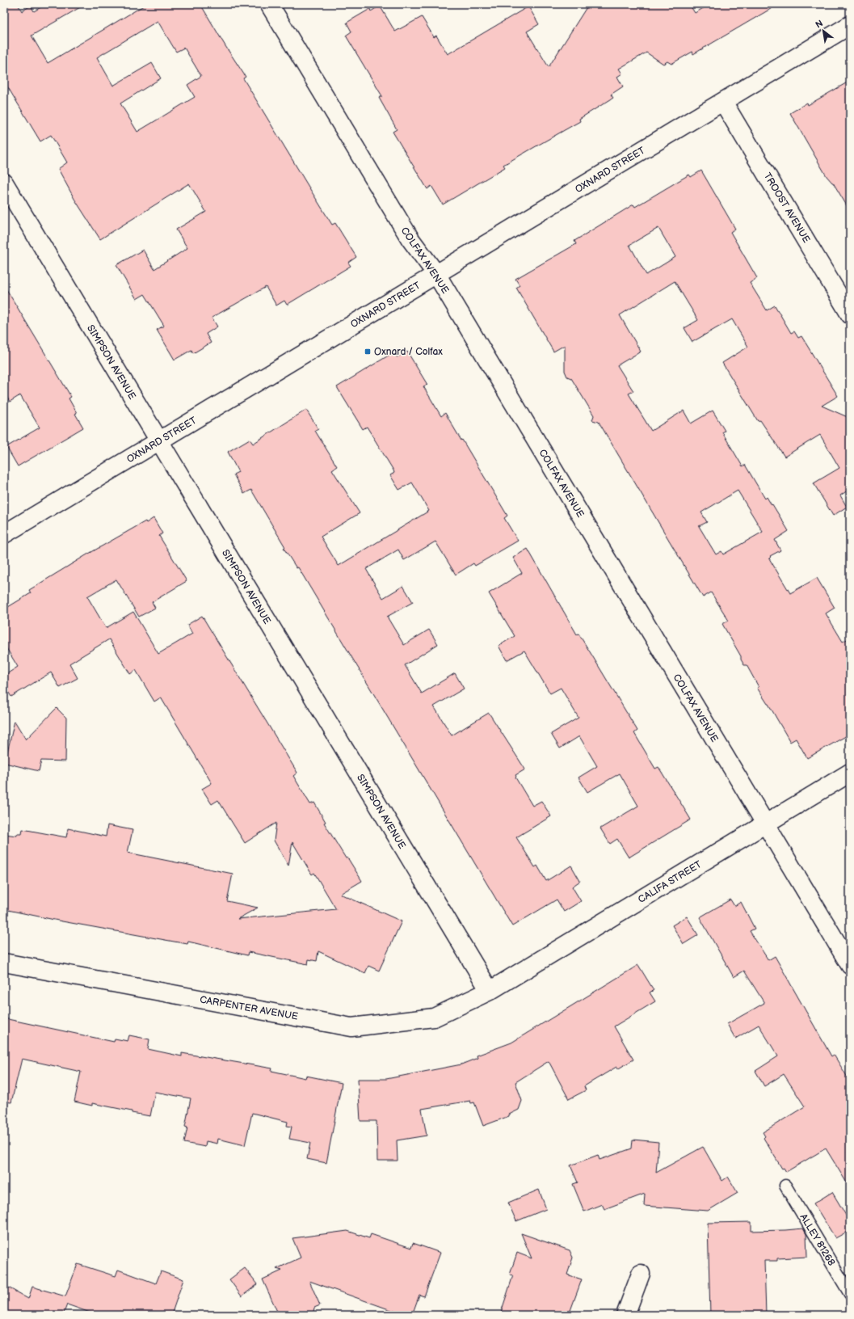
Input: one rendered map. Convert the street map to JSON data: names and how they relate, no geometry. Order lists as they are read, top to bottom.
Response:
{
  "streets": {
    "street": [
      "OXNARD STREET",
      "TROOST AVENUE",
      "COLFAX AVENUE",
      "SIMPSON AVENUE",
      "CALIFA STREET",
      "CARPENTER AVENUE"
    ],
    "lane": ["ALLEY 81268"]
  },
  "crossings": [
    ["OXNARD STREET", "TROOST AVENUE"],
    ["OXNARD STREET", "COLFAX AVENUE"],
    ["OXNARD STREET", "SIMPSON AVENUE"],
    ["COLFAX AVENUE", "CALIFA STREET"],
    ["SIMPSON AVENUE", "CALIFA STREET"],
    ["SIMPSON AVENUE", "CARPENTER AVENUE"],
    ["CALIFA STREET", "CARPENTER AVENUE"]
  ],
  "places": {
    "transit": ["Oxnard / Colfax"]
  },
  "north": "top left"
}
